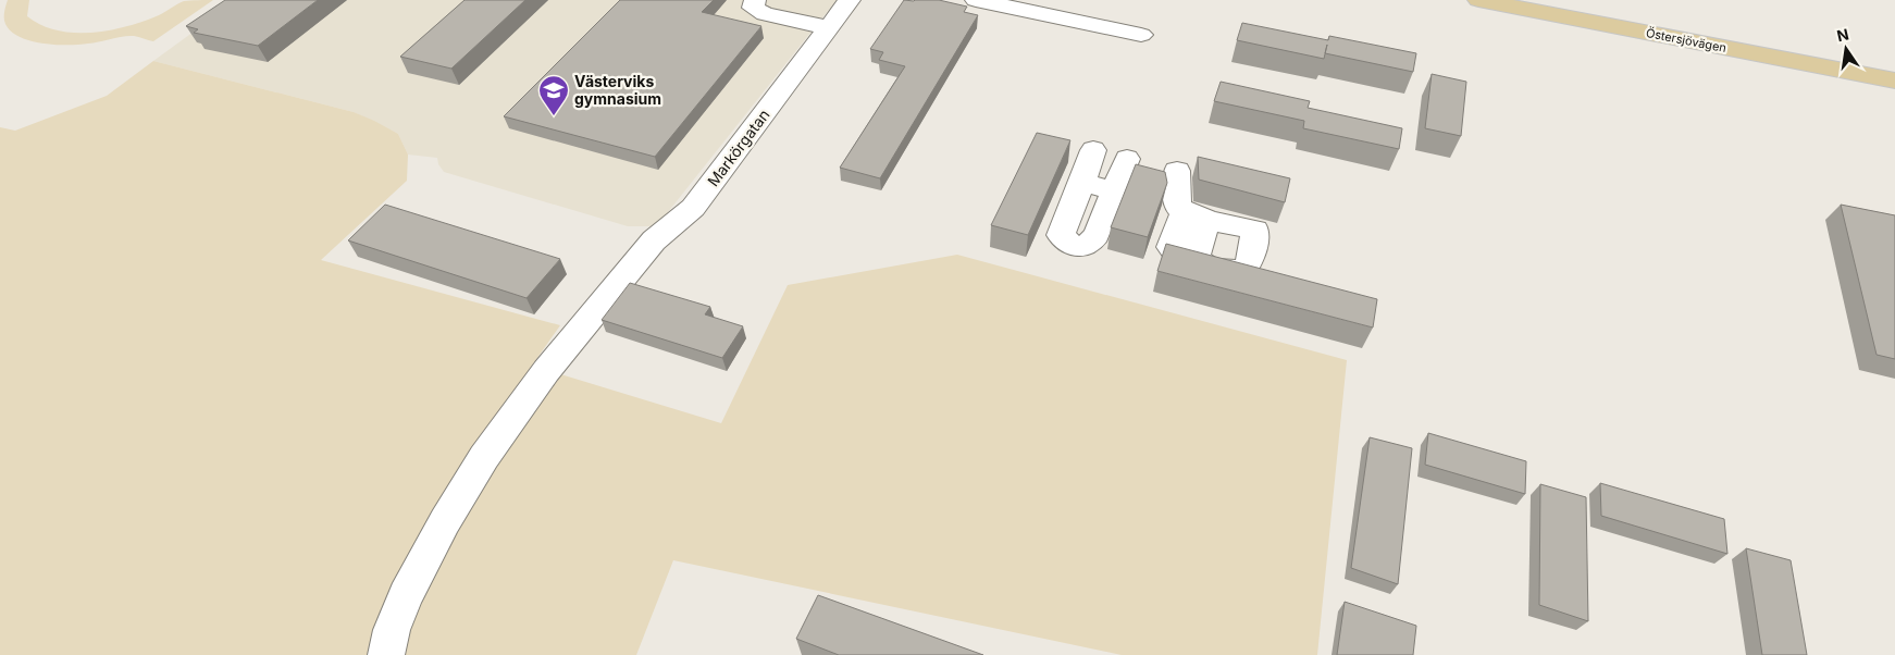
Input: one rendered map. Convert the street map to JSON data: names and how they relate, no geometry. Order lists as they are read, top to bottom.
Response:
{
  "streets": {
    "main road": ["Östersjövägen"],
    "street": ["Markörgatan"]
  },
  "places": {
    "school or university": ["Västerviks gymnasium"]
  },
  "north": "top"
}
